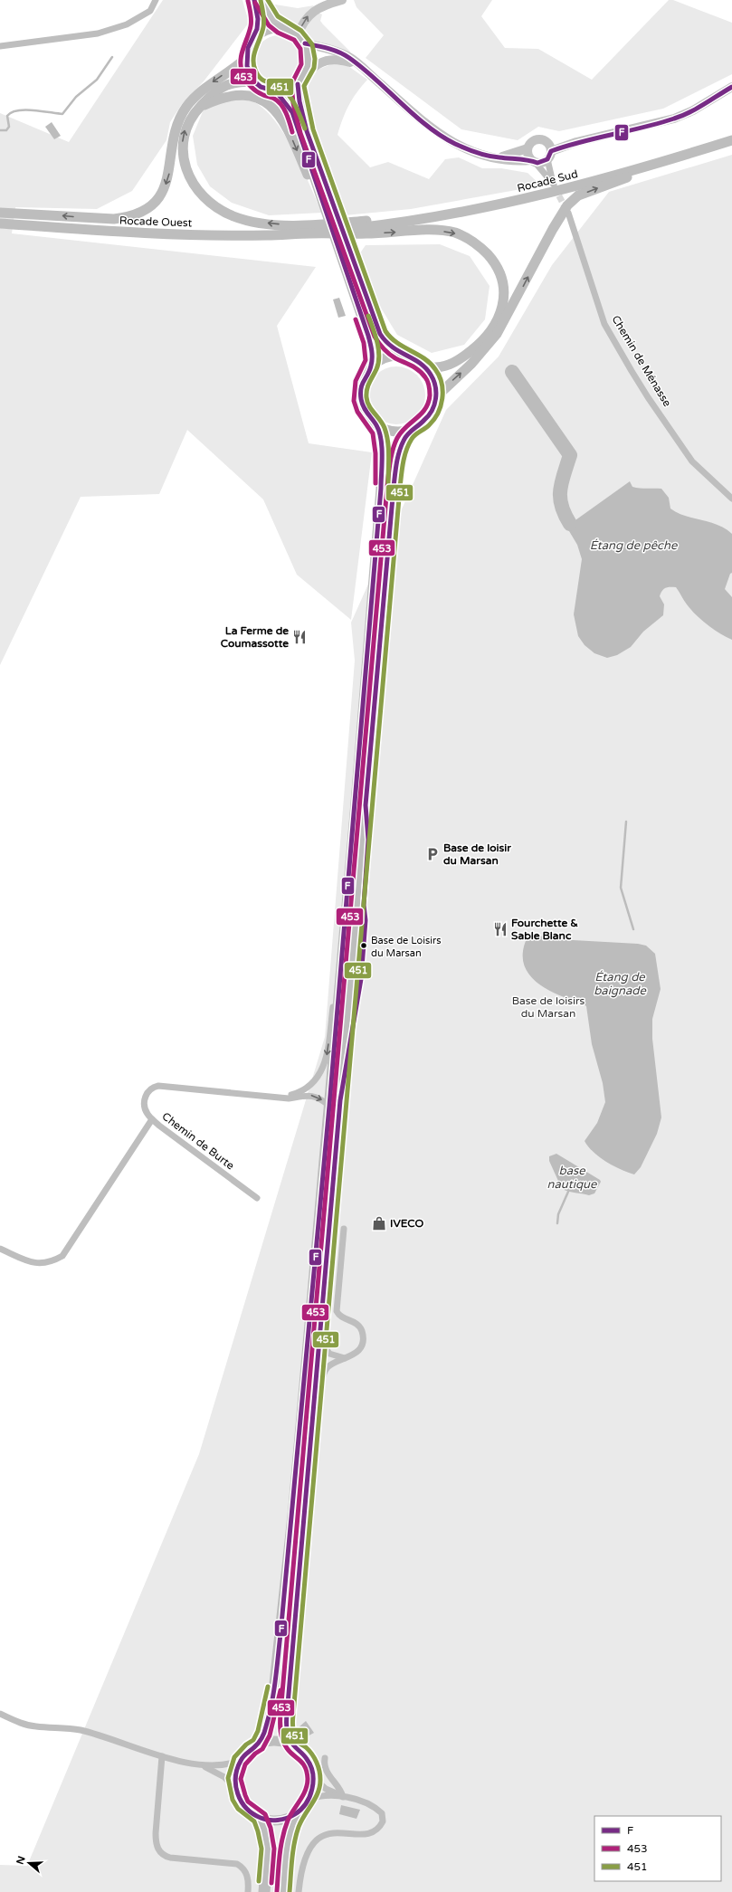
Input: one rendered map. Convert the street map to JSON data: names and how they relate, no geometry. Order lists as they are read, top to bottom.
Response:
{
  "streets": {
    "main road": ["Rocade Sud", "Rocade Ouest"],
    "street": ["Chemin de Ménasse", "Chemin de Burte"]
  },
  "water": ["Étang de pêche", "Étang de baignade", "base nautique"],
  "parks": ["Base de loisirs du Marsan"],
  "places": {
    "restaurant": ["La Ferme de Coumassotte", "Fourchette & Sable Blanc"],
    "parking": ["Base de loisir du Marsan"],
    "other": ["Base de Loisirs du Marsan"],
    "shop": ["IVECO"]
  },
  "lines": ["transit line F", "transit line 451", "transit line 453"],
  "legend": ["F", "453", "451"],
  "north": "left"
}
